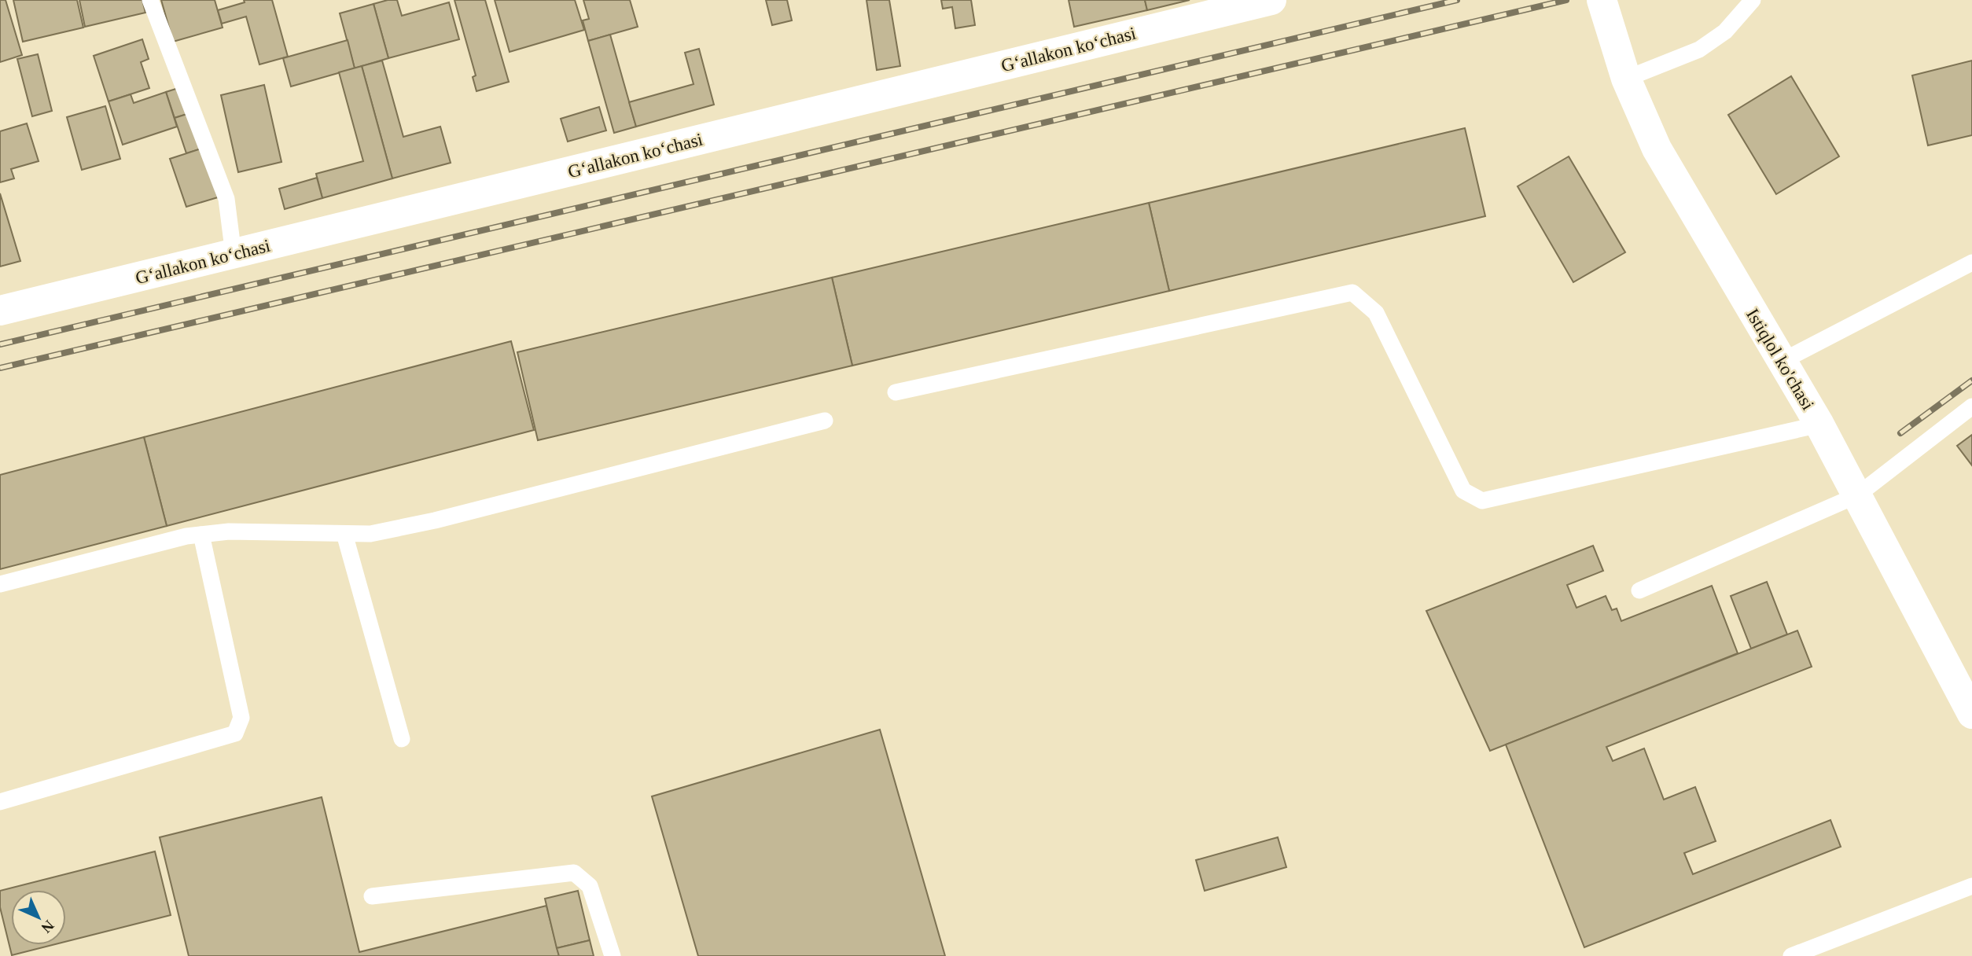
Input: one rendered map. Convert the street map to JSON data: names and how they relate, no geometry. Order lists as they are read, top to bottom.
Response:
{
  "streets": {
    "street": ["Gʻallakon koʻchasi", "Istiqlol ko'chasi"]
  },
  "north": "bottom right"
}
